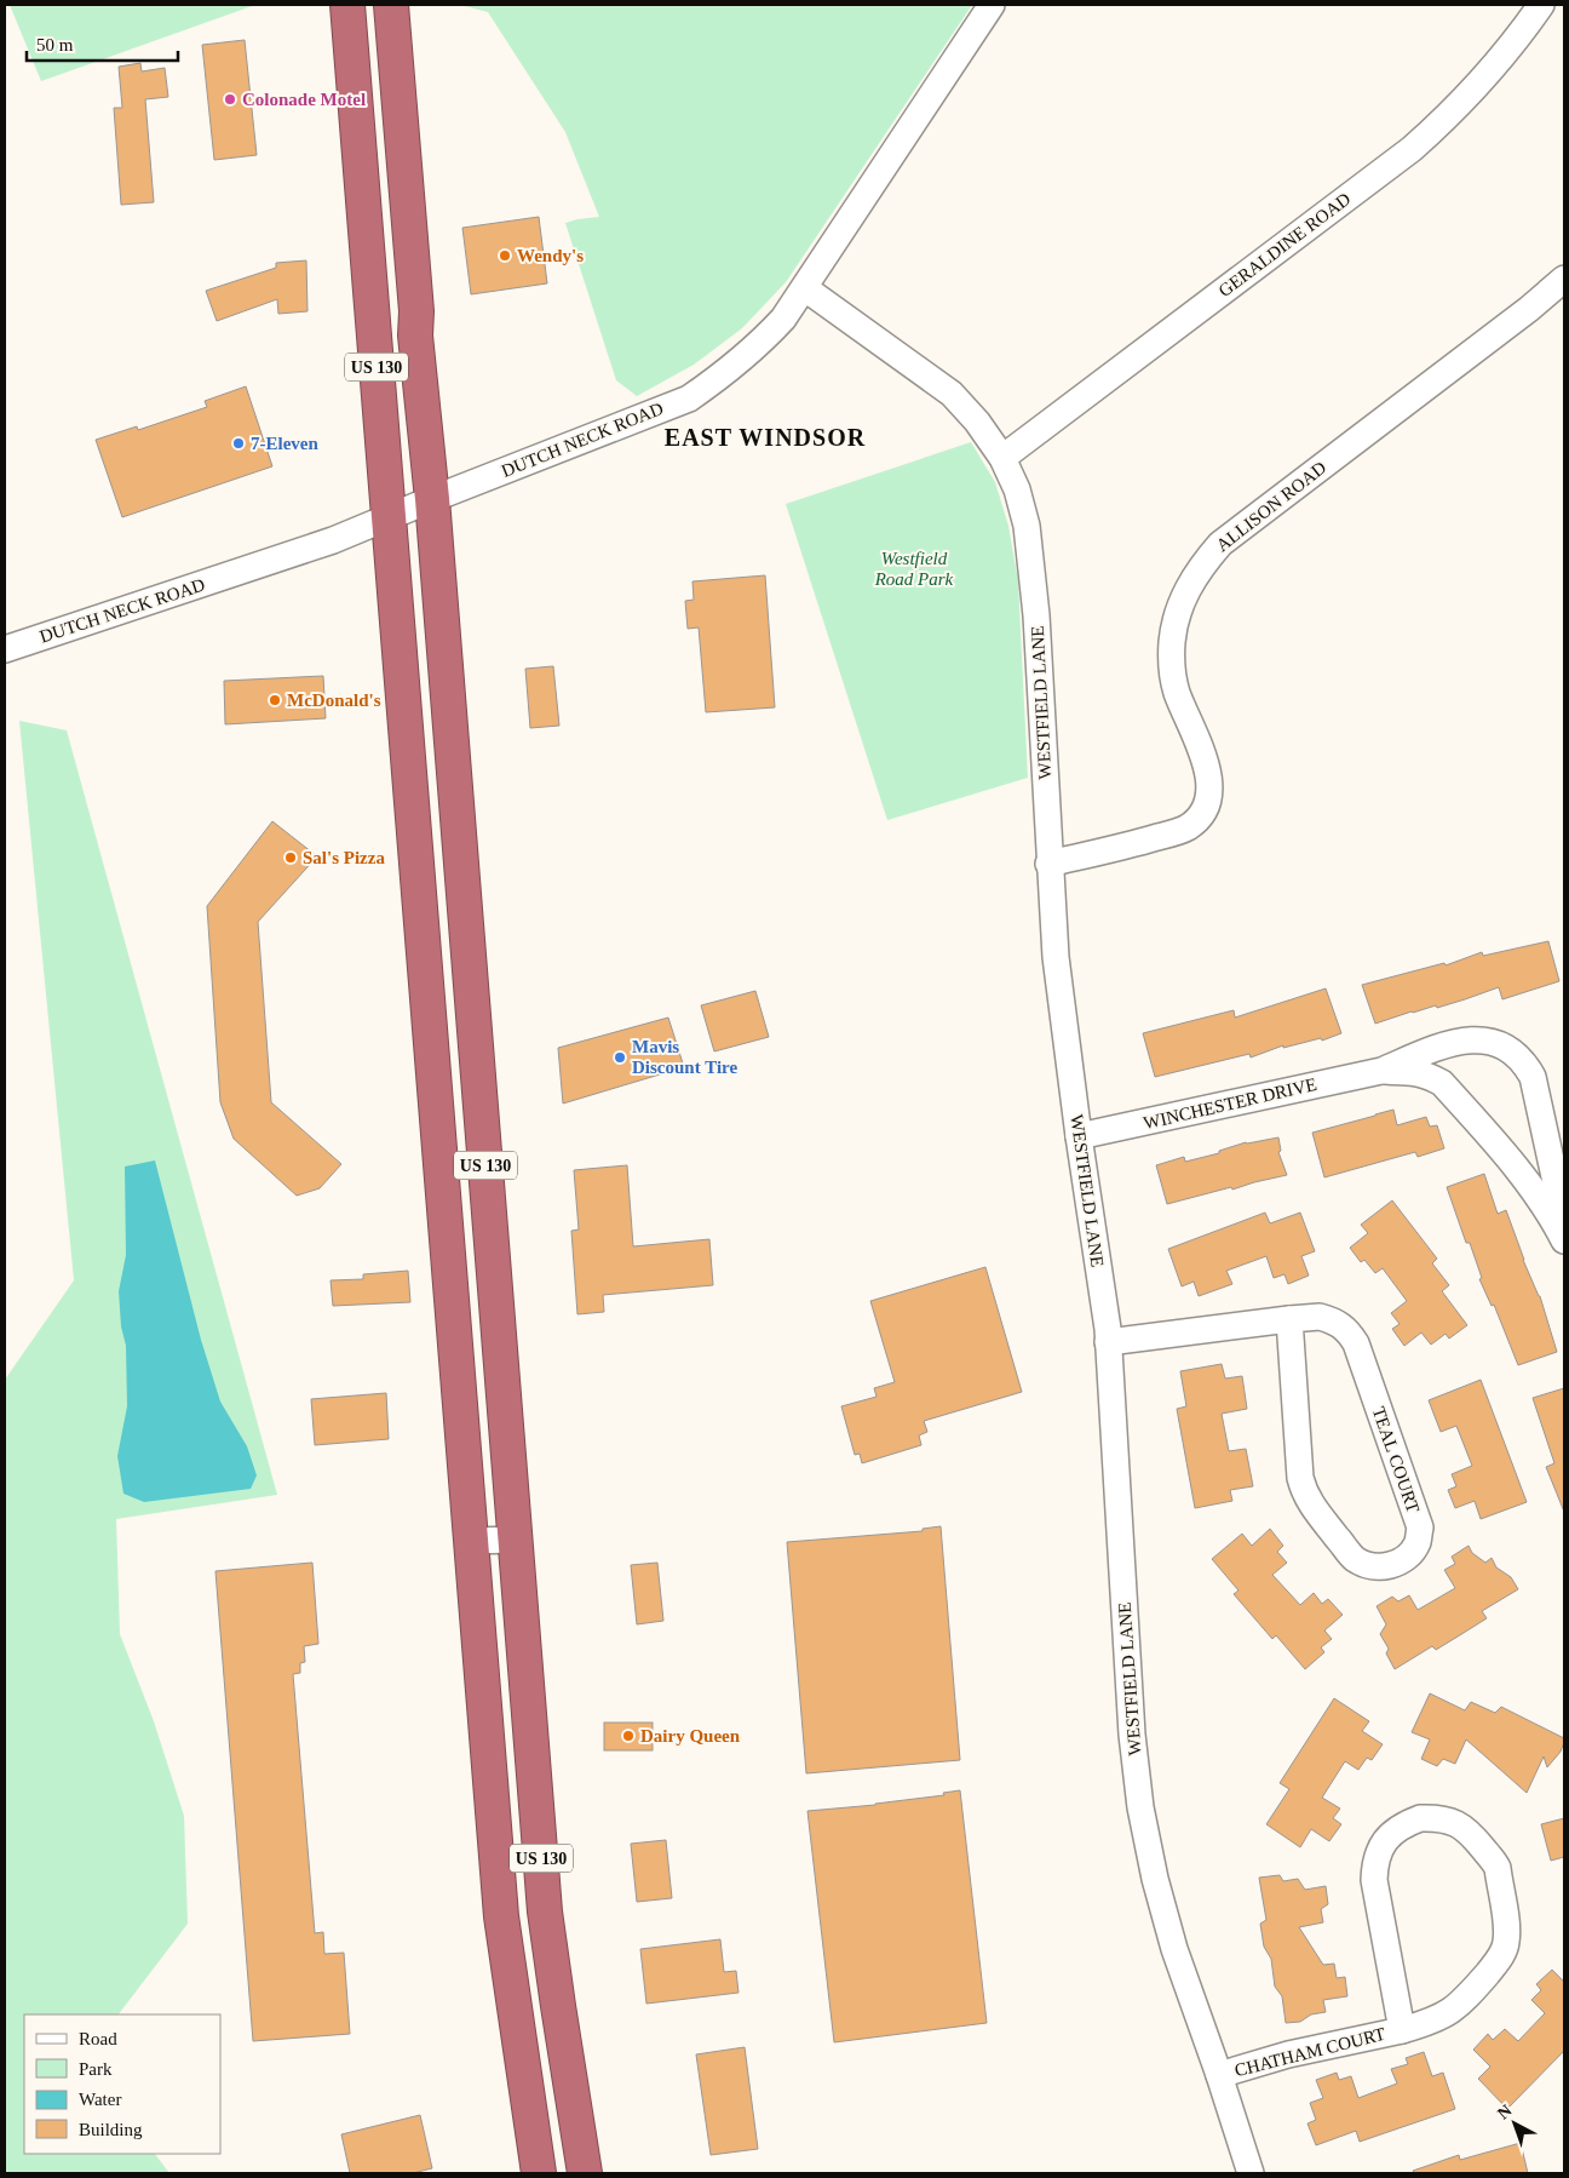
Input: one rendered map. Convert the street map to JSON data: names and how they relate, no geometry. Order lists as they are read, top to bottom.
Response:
{
  "streets": {
    "highway": ["US 130"],
    "street": [
      "GERALDINE ROAD",
      "DUTCH NECK ROAD",
      "ALLISON ROAD",
      "WESTFIELD LANE",
      "WINCHESTER DRIVE",
      "TEAL COURT",
      "CHATHAM COURT"
    ]
  },
  "crossings": [
    ["GERALDINE ROAD", "WESTFIELD LANE"],
    ["US 130", "DUTCH NECK ROAD"],
    ["DUTCH NECK ROAD", "WESTFIELD LANE"],
    ["ALLISON ROAD", "WESTFIELD LANE"],
    ["WESTFIELD LANE", "WINCHESTER DRIVE"],
    ["WESTFIELD LANE", "TEAL COURT"],
    ["WESTFIELD LANE", "CHATHAM COURT"]
  ],
  "districts": ["EAST WINDSOR"],
  "parks": ["Westfield Road Park"],
  "places": [
    "Colonade Motel",
    "Wendy's",
    "7-Eleven",
    "McDonald's",
    "Sal's Pizza",
    "Mavis Discount Tire",
    "Dairy Queen"
  ],
  "legend": [
    "Road",
    "Park",
    "Water",
    "Building"
  ],
  "scale_bar": "50 m",
  "north": "top left"
}
